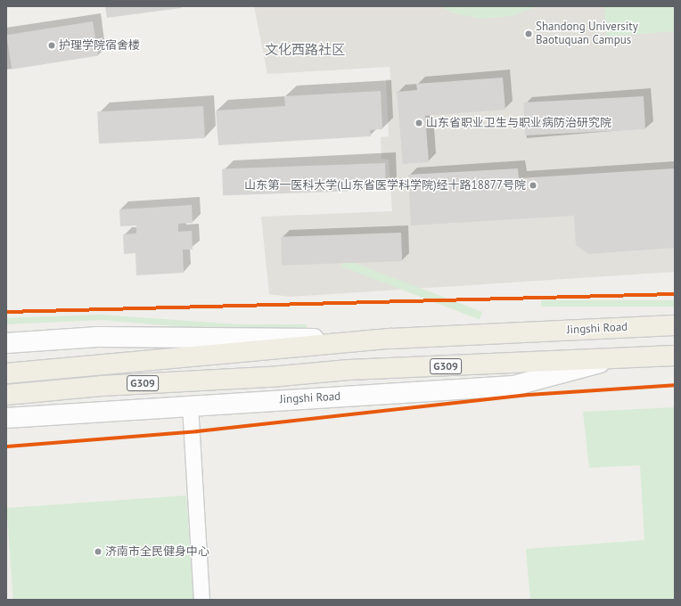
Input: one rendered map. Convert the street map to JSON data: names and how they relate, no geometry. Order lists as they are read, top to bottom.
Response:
{
  "streets": {
    "highway": ["Jingshi Road", "G309"]
  },
  "districts": ["文化西路社区"],
  "places": [
    "Shandong University Baotuquan Campus",
    "护理学院宿舍楼",
    "山东省职业卫生与职业病防治研究院",
    "山东第一医科大学(山东省医学科学院)经十路18877号院",
    "济南市全民健身中心"
  ]
}
